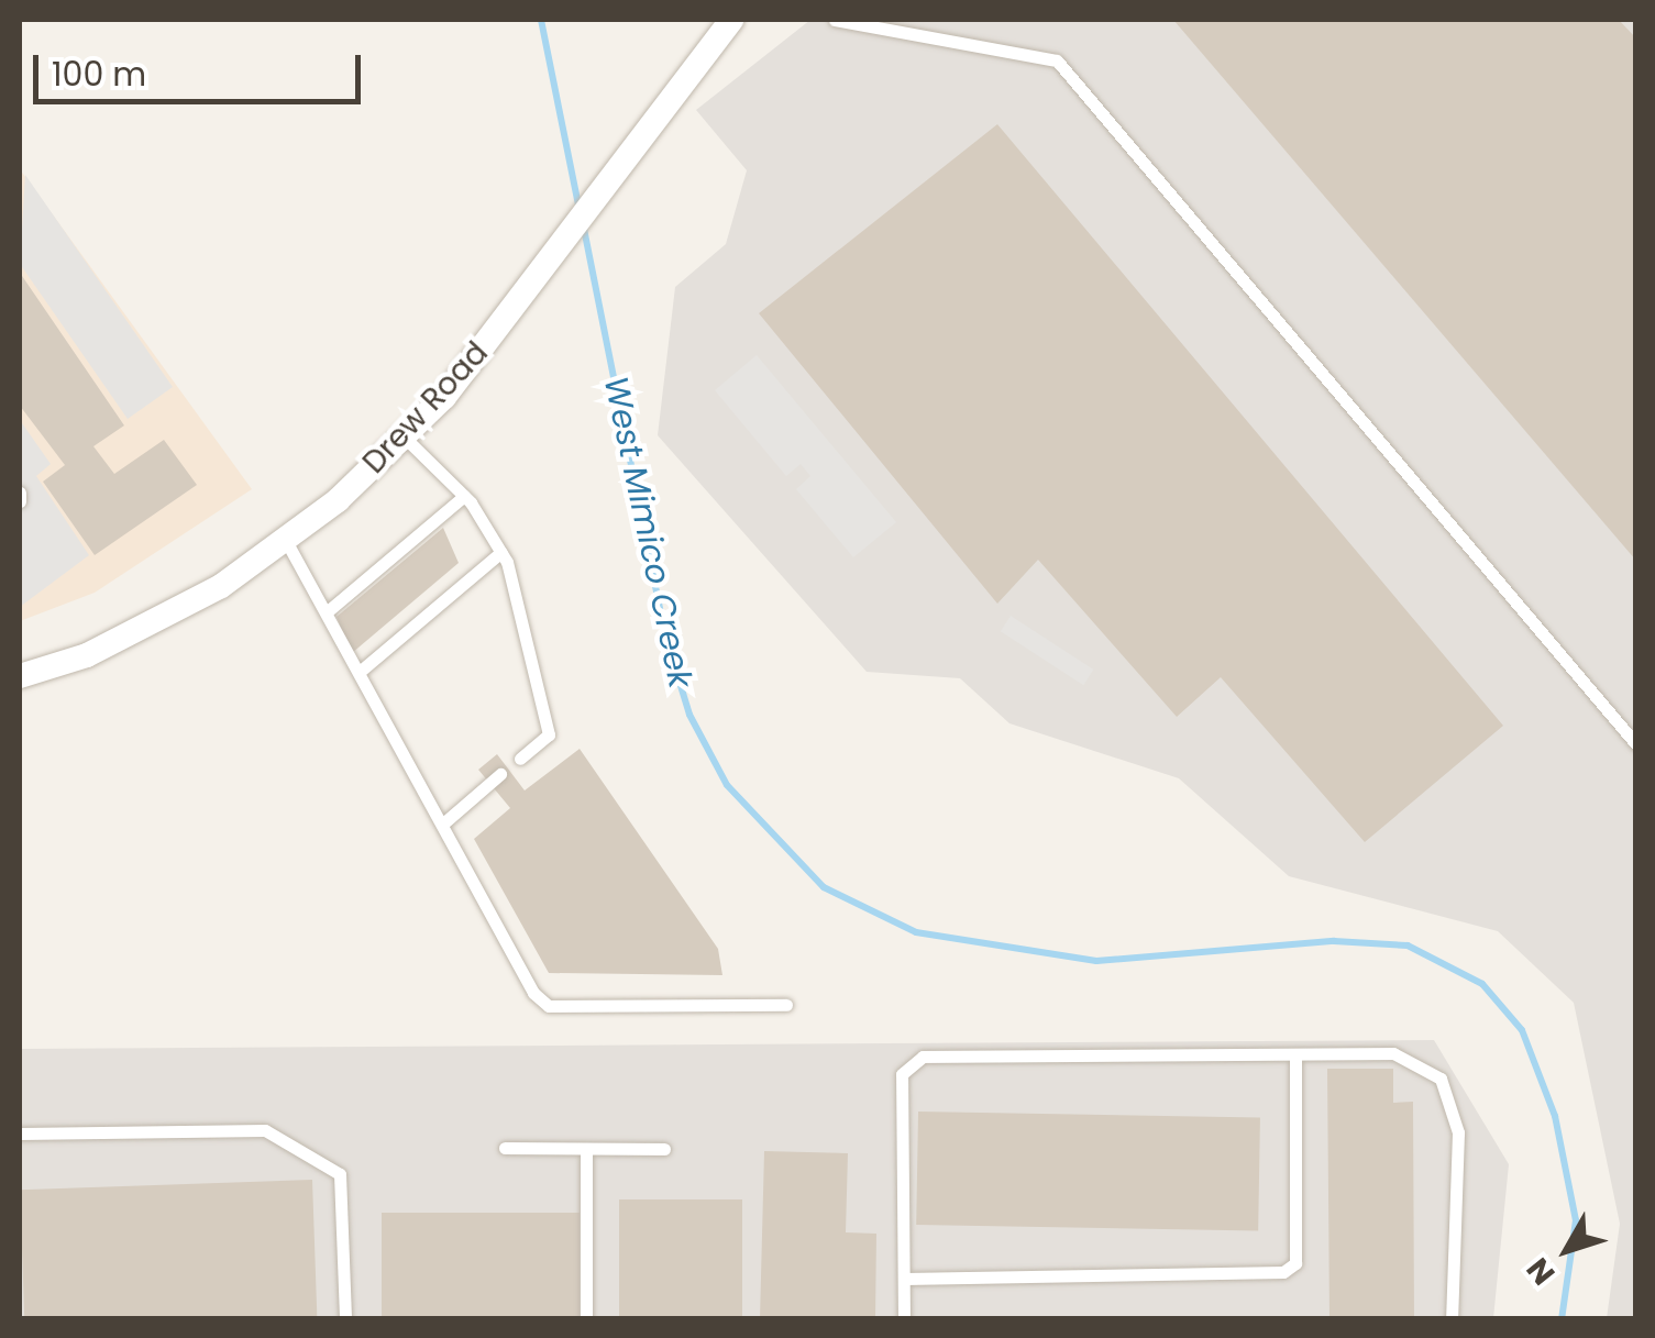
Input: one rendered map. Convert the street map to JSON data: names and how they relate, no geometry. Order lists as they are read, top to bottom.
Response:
{
  "streets": {
    "street": ["Drew Road"]
  },
  "water": ["West Mimico Creek"],
  "scale_bar": "100 m",
  "north": "bottom left"
}
